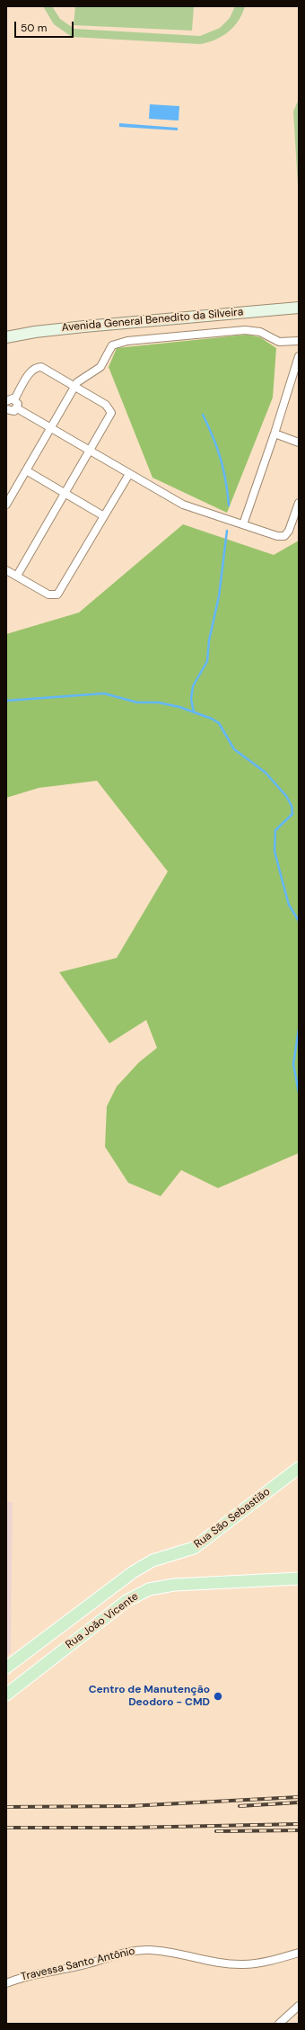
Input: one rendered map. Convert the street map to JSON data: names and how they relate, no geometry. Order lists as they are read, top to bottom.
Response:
{
  "streets": {
    "main road": ["Avenida General Benedito da Silveira", "Rua São Sebastião", "Rua João Vicente"],
    "street": ["Travessa Santo Antônio"]
  },
  "crossings": [
    ["Rua São Sebastião", "Rua João Vicente"]
  ],
  "places": ["Centro de Manutenção Deodoro - CMD"],
  "scale_bar": "50 m"
}
